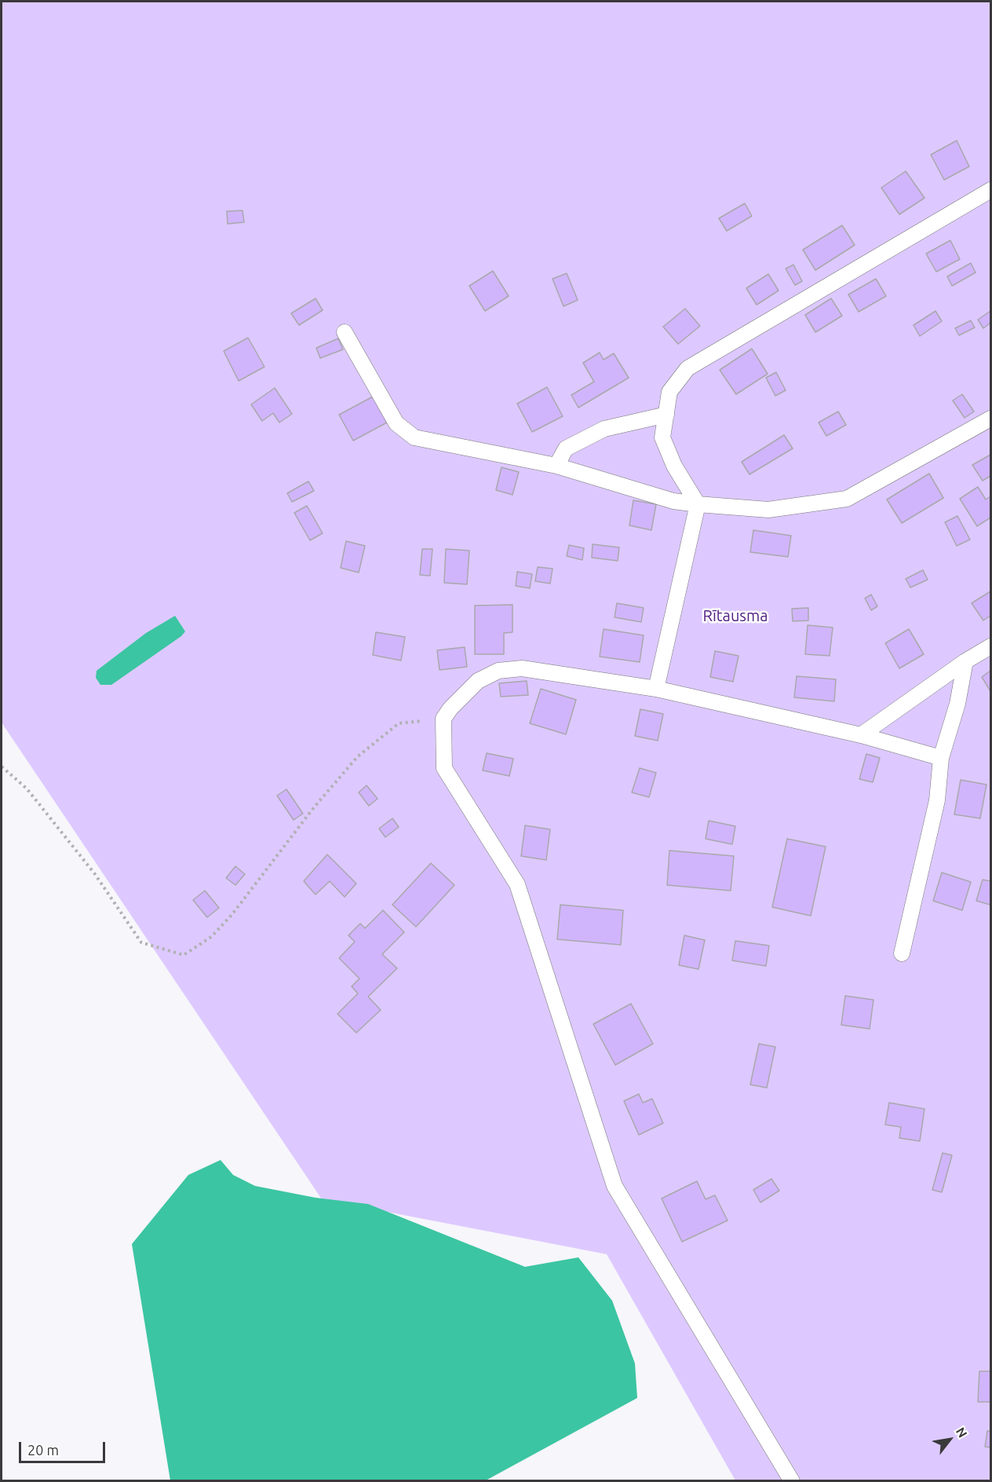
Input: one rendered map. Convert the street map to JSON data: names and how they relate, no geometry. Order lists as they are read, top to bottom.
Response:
{
  "parks": ["Rītausma"],
  "scale_bar": "20 m",
  "north": "top right"
}
